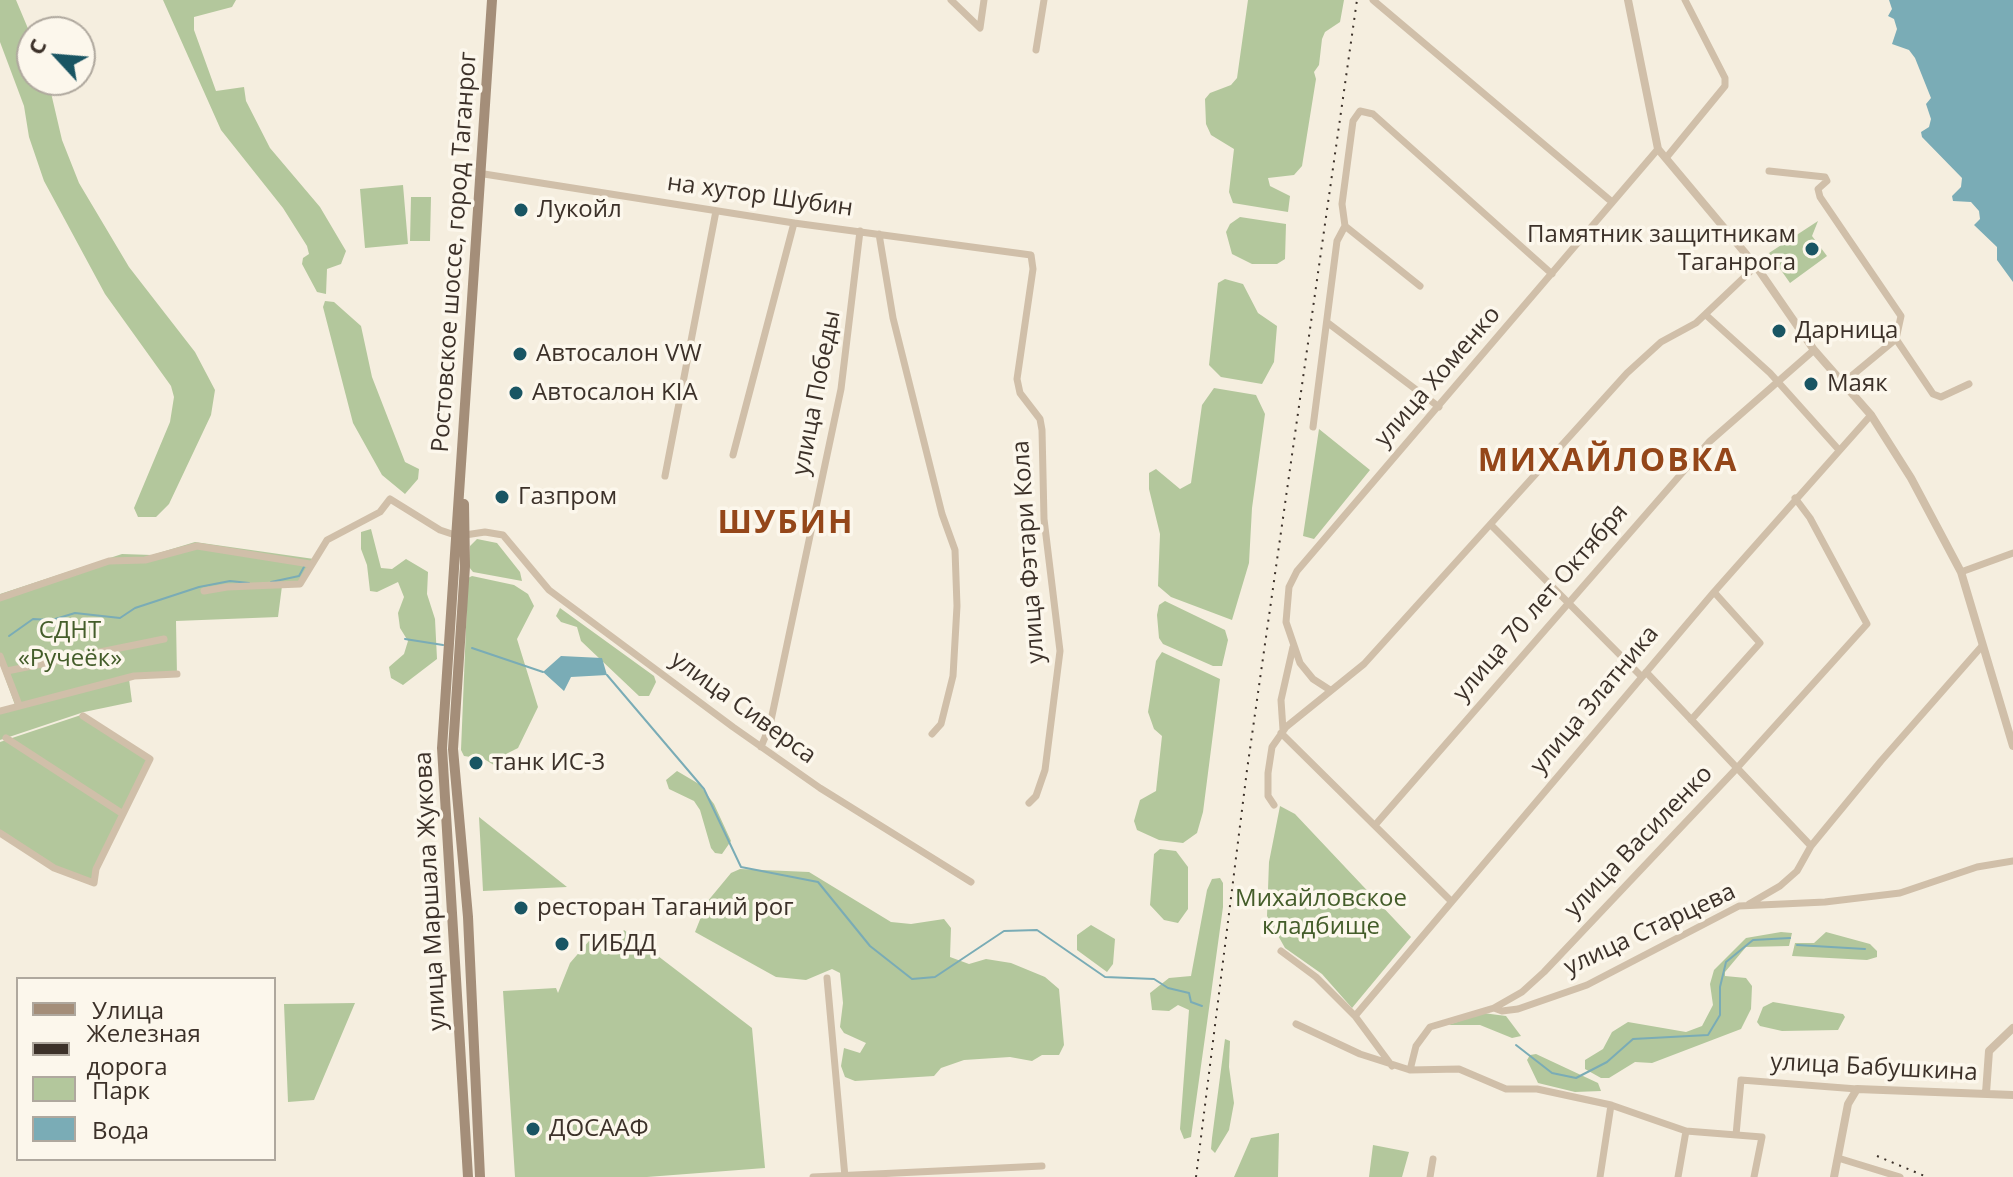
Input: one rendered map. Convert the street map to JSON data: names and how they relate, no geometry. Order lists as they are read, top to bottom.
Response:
{
  "streets": {
    "main road": ["Ростовское шоссе, город Таганрог", "улица Маршала Жукова"],
    "street": [
      "на хутор Шубин",
      "улица Хоменко",
      "улица Победы",
      "улица Фэтари Кола",
      "улица 70 лет Октября",
      "улица Златника",
      "улица Сиверса",
      "улица Василенко",
      "улица Старцева",
      "улица Бабушкина"
    ]
  },
  "crossings": [
    ["на хутор Шубин", "Ростовское шоссе, город Таганрог"],
    ["на хутор Шубин", "улица Победы"],
    ["на хутор Шубин", "улица Фэтари Кола"],
    ["Ростовское шоссе, город Таганрог", "улица Маршала Жукова"],
    ["улица Победы", "улица Сиверса"],
    ["улица Златника", "улица Василенко"],
    ["улица Сиверса", "улица Маршала Жукова"],
    ["улица Василенко", "улица Старцева"]
  ],
  "districts": ["МИХАЙЛОВКА", "ШУБИН"],
  "parks": ["СДНТ «Ручеёк»", "Михайловское кладбище"],
  "places": [
    "Лукойл",
    "Памятник защитникам Таганрога",
    "Дарница",
    "Автосалон VW",
    "Маяк",
    "Автосалон KIA",
    "Газпром",
    "танк ИС-3",
    "ресторан Таганий рог",
    "ГИБДД",
    "ДОСААФ"
  ],
  "legend": [
    "Улица",
    "Железная дорога",
    "Парк",
    "Вода"
  ],
  "north": "top left"
}
